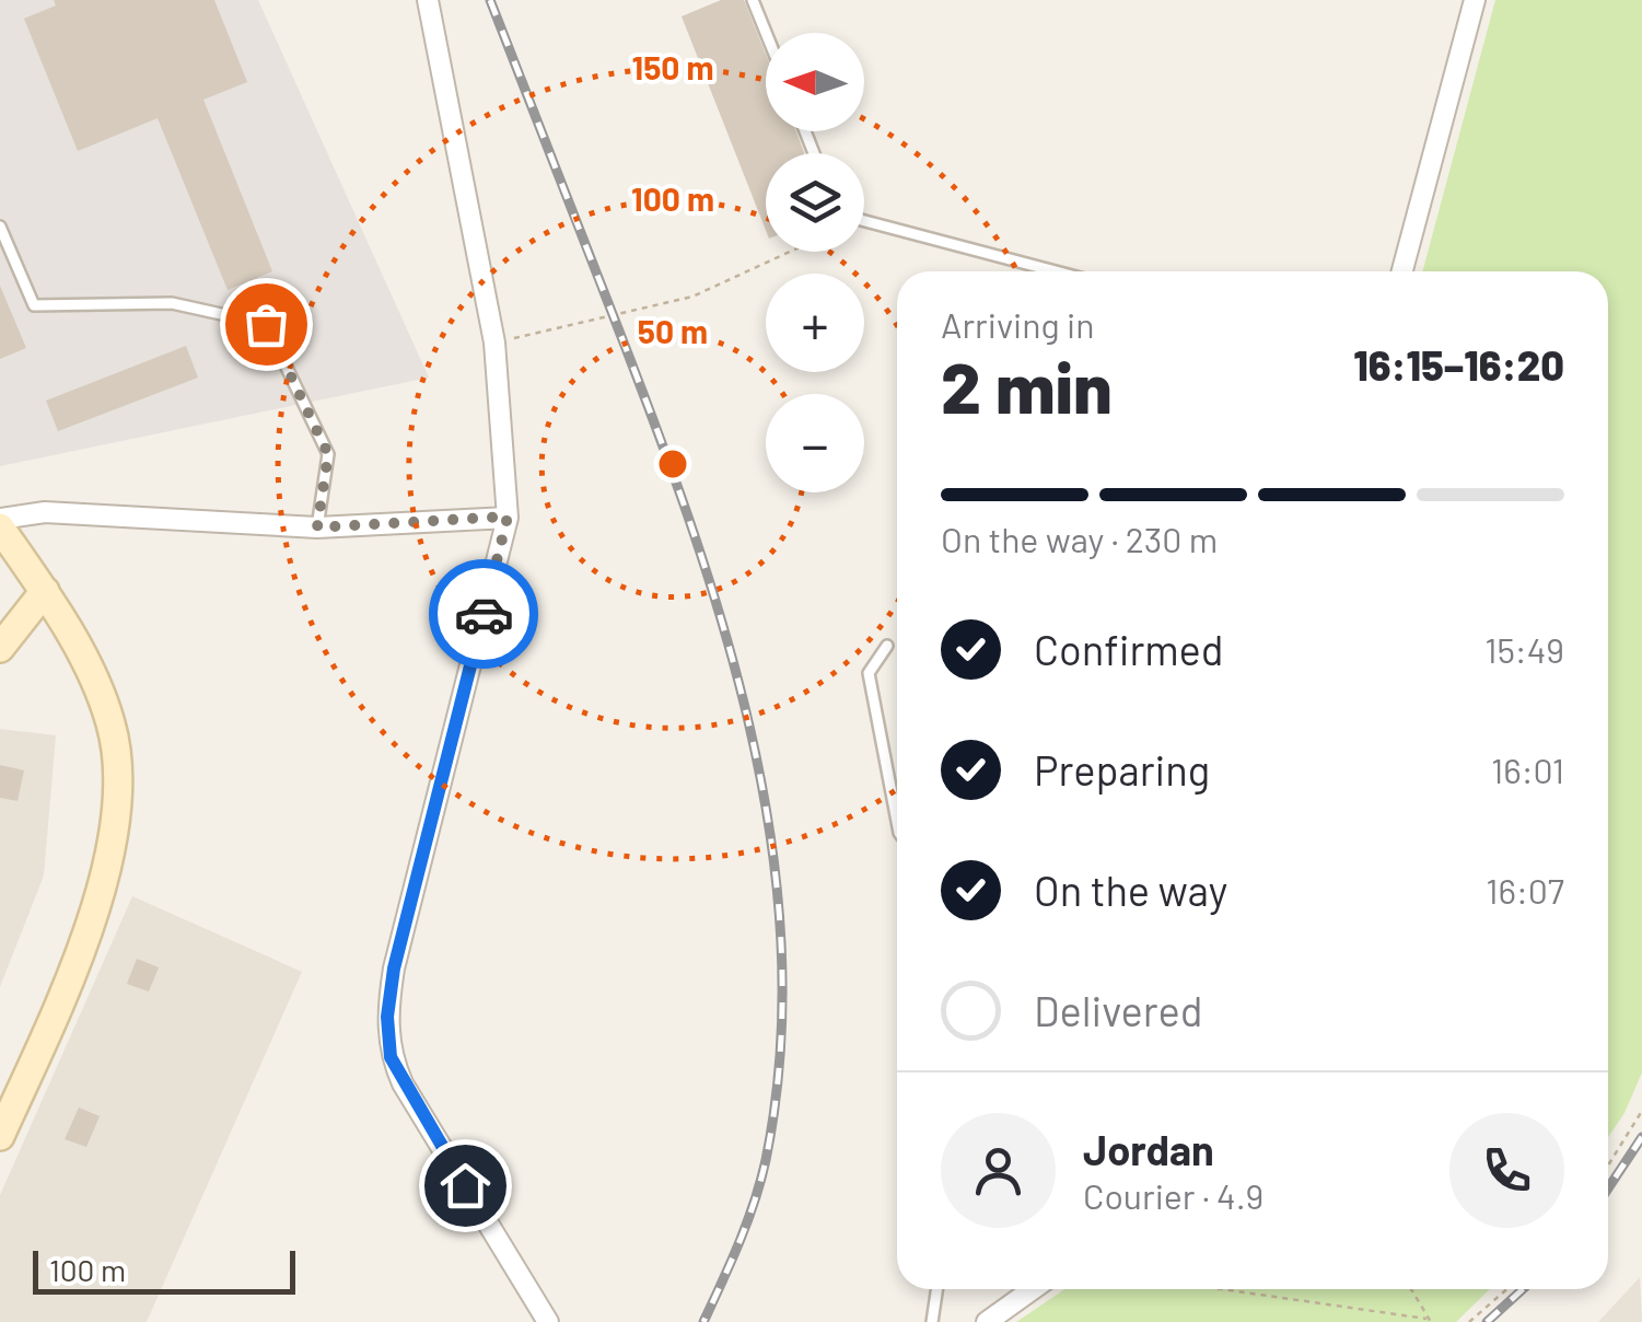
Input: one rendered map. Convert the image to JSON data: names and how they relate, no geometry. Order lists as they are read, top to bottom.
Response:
{
  "scale_bar": "100 m",
  "north": "left",
  "page": {
    "map_buttons": ["+", "−"],
    "heading": ["2 min", "Arriving in", "16:15–16:20"],
    "panel": ["Jordan", "Courier · 4.9"],
    "bar": "On the way · 230 m",
    "list": [
      ["Confirmed", "15:49"],
      ["Preparing", "16:01"],
      ["On the way", "16:07"],
      "Delivered"
    ],
    "scale": "100 m"
  },
  "rings": ["150 m", "100 m", "50 m"]
}
